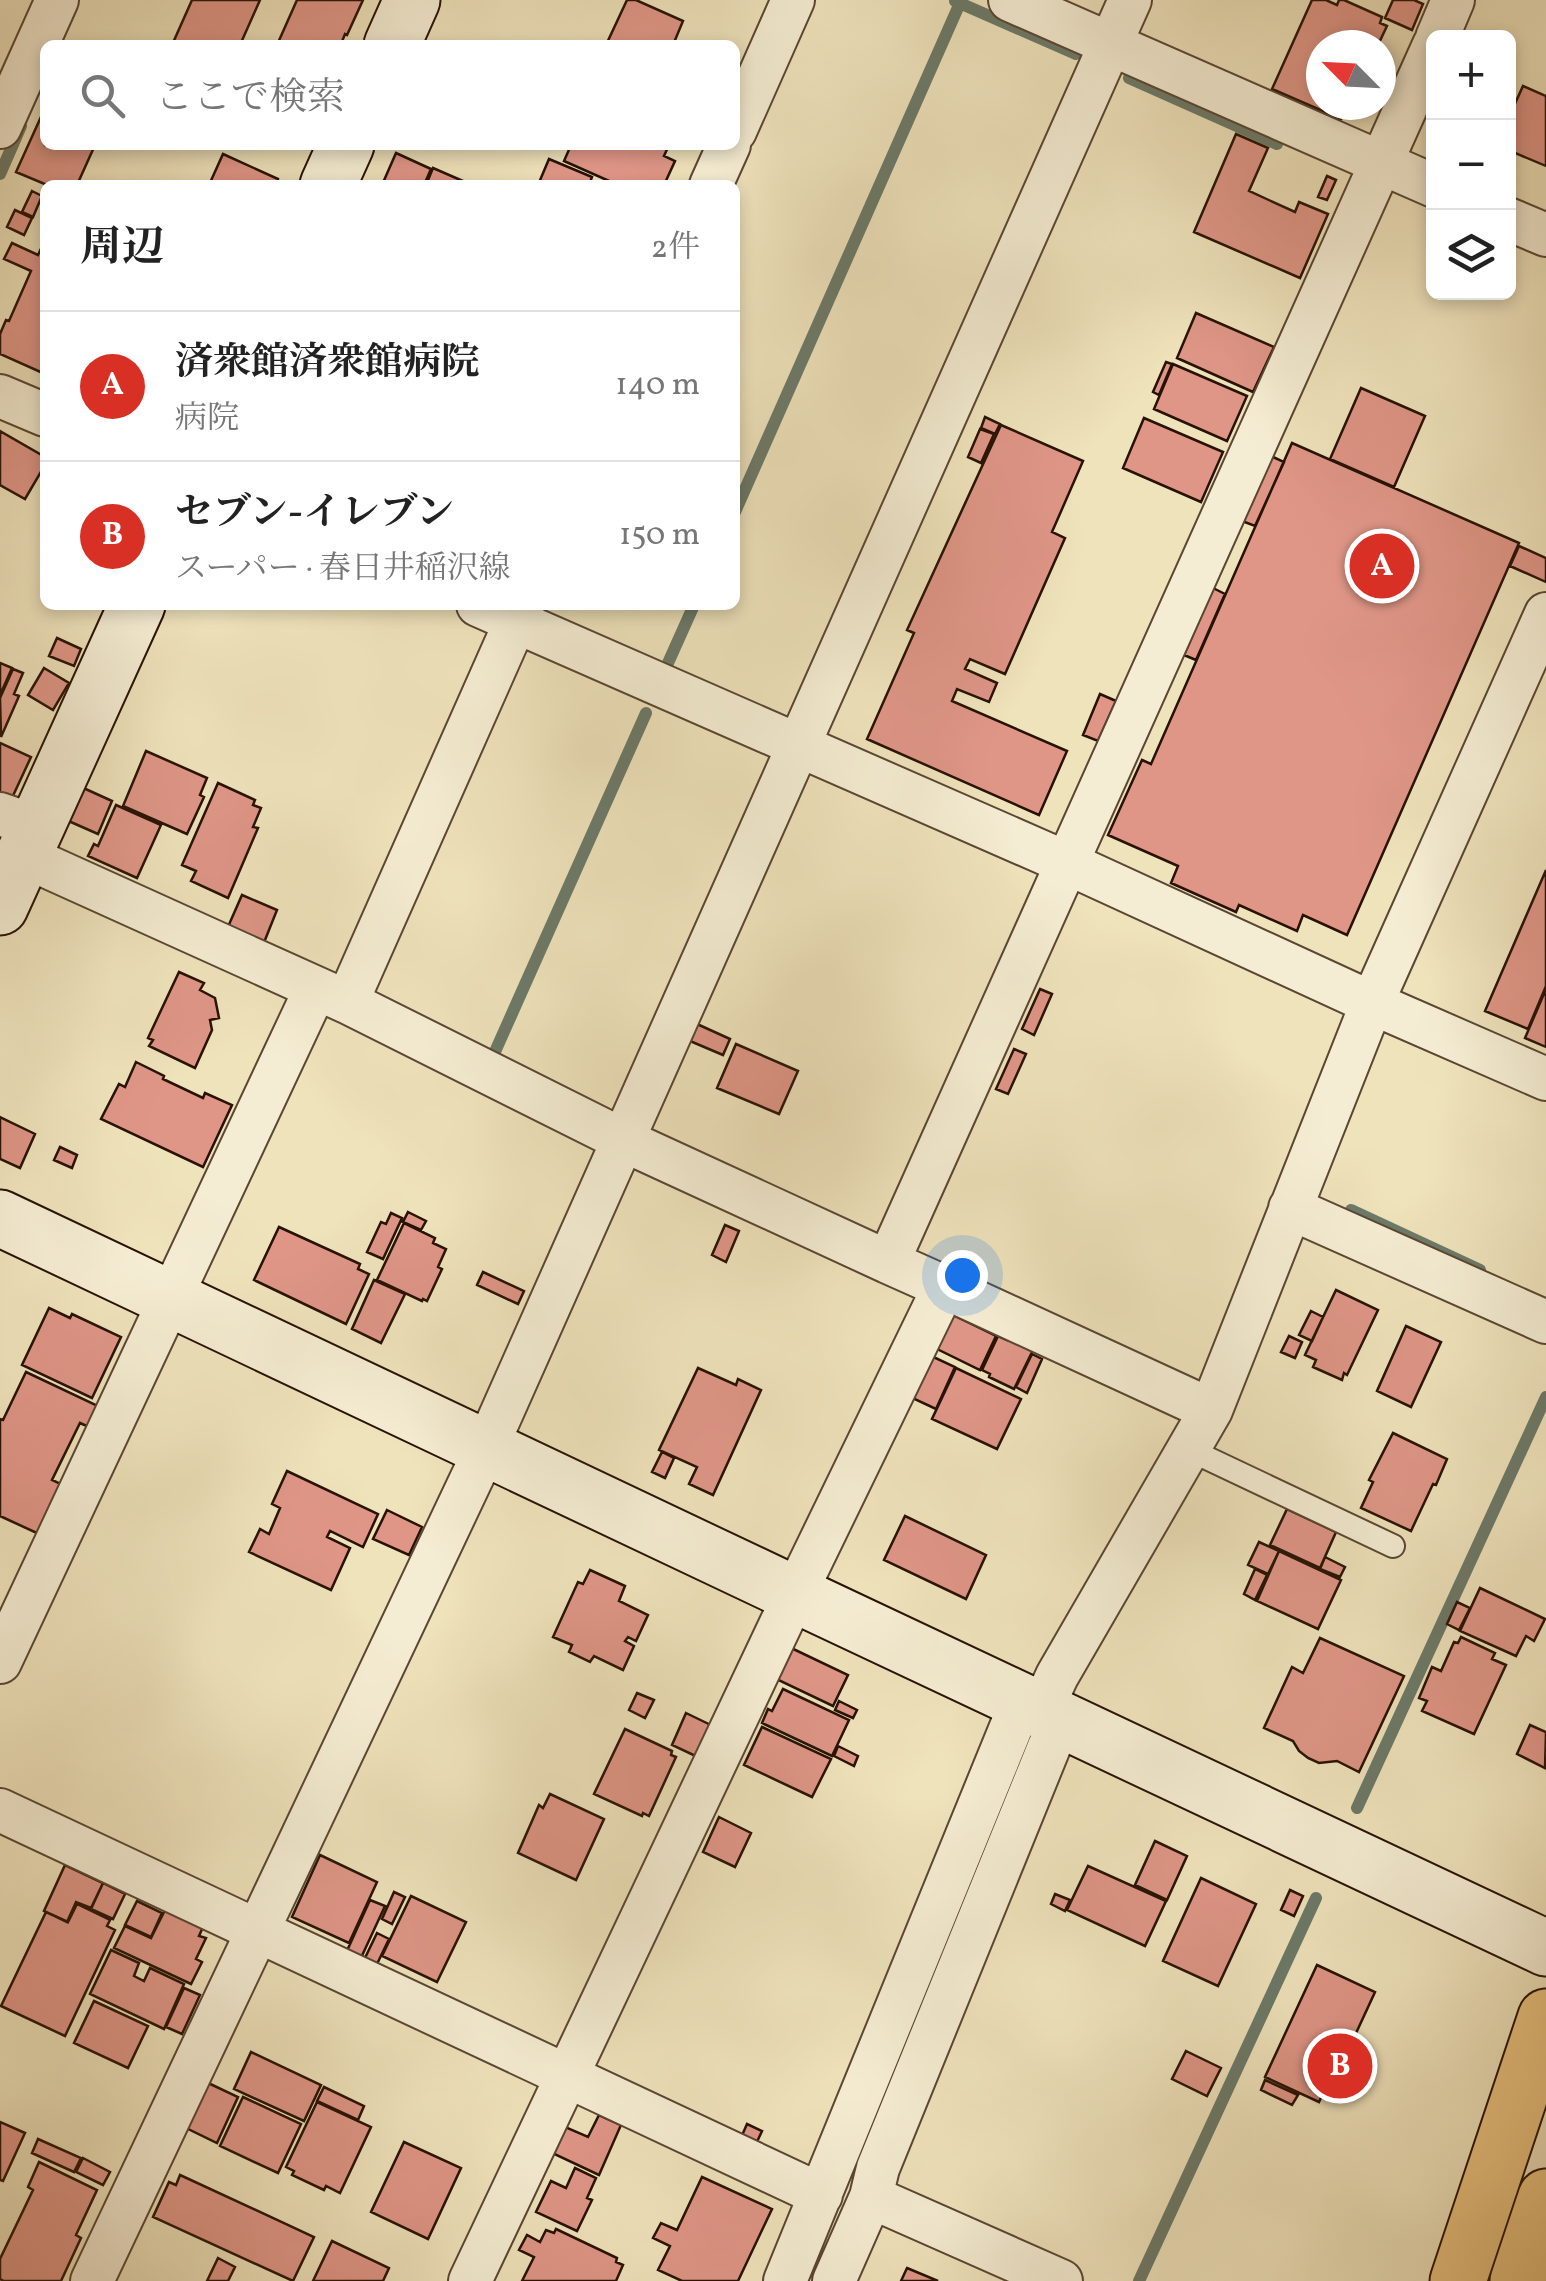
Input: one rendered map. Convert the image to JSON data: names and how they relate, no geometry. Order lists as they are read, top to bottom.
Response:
{
  "north": "top left",
  "page": {
    "map_buttons": ["+", "−"],
    "search": "ここで検索",
    "heading": ["周辺", "2件"],
    "list": [
      {
        "mark": "A",
        "name": "済衆館済衆館病院",
        "note": "病院",
        "value": "140 m"
      },
      {
        "mark": "B",
        "name": "セブン-イレブン",
        "note": "スーパー · 春日井稲沢線",
        "value": "150 m"
      }
    ],
    "pins": ["A", "B"]
  }
}
